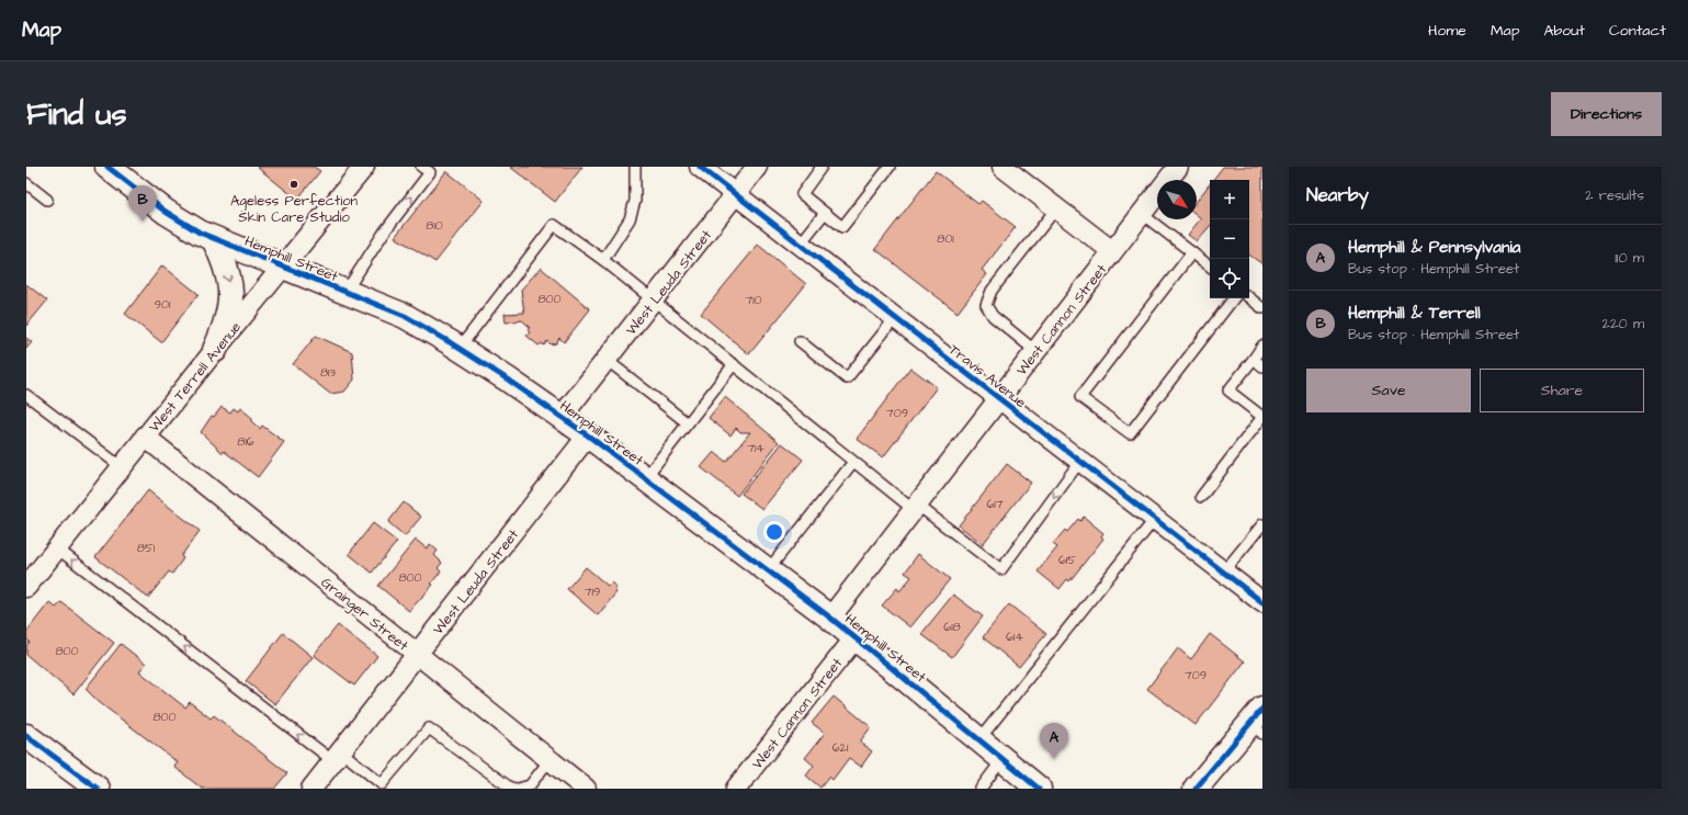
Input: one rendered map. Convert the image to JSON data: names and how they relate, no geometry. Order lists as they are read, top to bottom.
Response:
{
  "streets": {
    "main road": ["Hemphill Street"],
    "street": [
      "West Leuda Street",
      "West Cannon Street",
      "Travis Avenue",
      "West Terrell Avenue",
      "Grainger Street"
    ]
  },
  "crossings": [
    ["Hemphill Street", "West Leuda Street"],
    ["Hemphill Street", "West Cannon Street"],
    ["Hemphill Street", "West Terrell Avenue"],
    ["West Leuda Street", "Travis Avenue"],
    ["West Leuda Street", "Grainger Street"],
    ["West Cannon Street", "Travis Avenue"],
    ["West Terrell Avenue", "Grainger Street"]
  ],
  "places": ["Ageless Perfection Skin Care Studio"],
  "house_numbers": [
    "810",
    "801",
    "800",
    "710",
    "901",
    "813",
    "709",
    "816",
    "714",
    "617",
    "851",
    "615",
    "800",
    "719",
    "618",
    "614",
    "800",
    "709",
    "800",
    "621"
  ],
  "north": "bottom right",
  "page": {
    "header": "Map",
    "nav": [
      "Home",
      "Map",
      "About",
      "Contact"
    ],
    "buttons": [
      "Directions",
      ["Save", "Share"]
    ],
    "title": "Find us",
    "heading": ["Nearby", "2 results"],
    "map_buttons": ["+", "−"],
    "pins": ["B", "A"],
    "list": [
      {
        "mark": "A",
        "name": "Hemphill & Pennsylvania",
        "note": "Bus stop · Hemphill Street",
        "value": "110 m"
      },
      {
        "mark": "B",
        "name": "Hemphill & Terrell",
        "note": "Bus stop · Hemphill Street",
        "value": "220 m"
      }
    ]
  }
}
